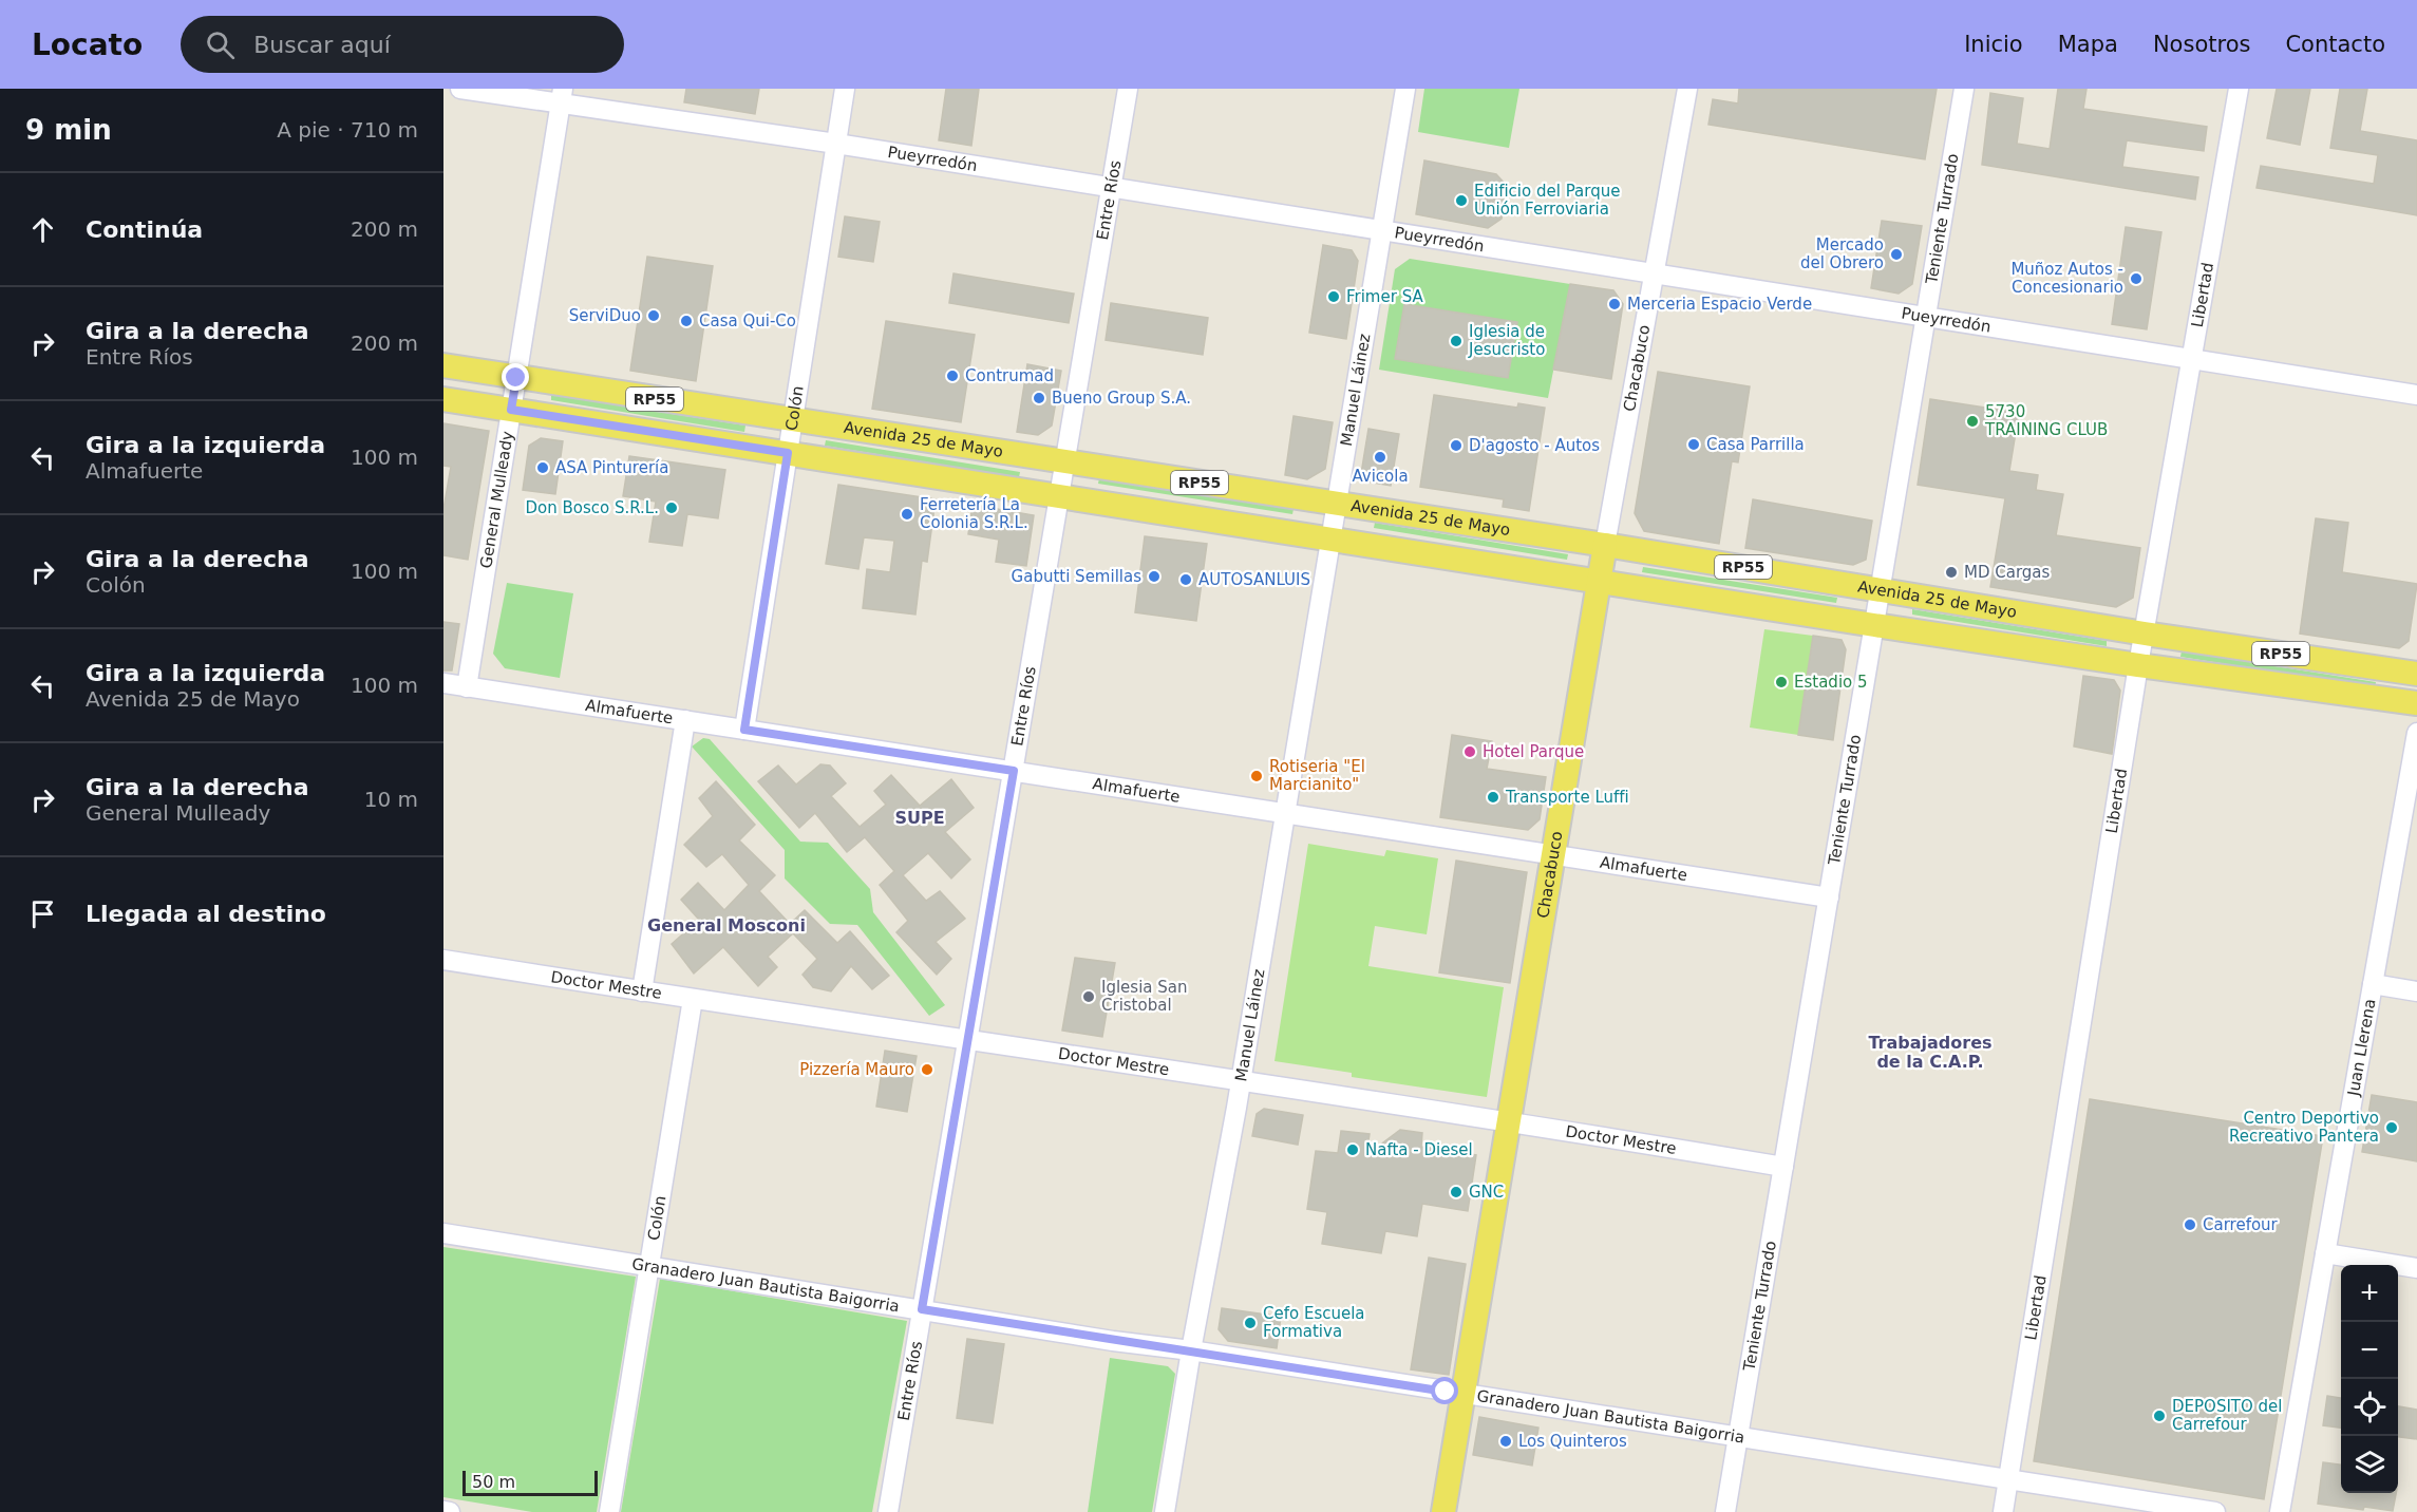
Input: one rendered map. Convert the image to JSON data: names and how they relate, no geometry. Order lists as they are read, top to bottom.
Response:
{
  "streets": {
    "main road": ["Chacabuco", "RP55", "Avenida 25 de Mayo"],
    "street": [
      "Pueyrredón",
      "Entre Ríos",
      "Teniente Turrado",
      "Libertad",
      "Manuel Láinez",
      "Colón",
      "General Mulleady",
      "Almafuerte",
      "Doctor Mestre",
      "Juan Llerena",
      "Granadero Juan Bautista Baigorria"
    ]
  },
  "crossings": [
    ["Pueyrredón", "Entre Ríos"],
    ["Pueyrredón", "Teniente Turrado"],
    ["Pueyrredón", "Libertad"],
    ["Pueyrredón", "Chacabuco"],
    ["Pueyrredón", "Manuel Láinez"],
    ["Pueyrredón", "Colón"],
    ["Pueyrredón", "General Mulleady"],
    ["Entre Ríos", "RP55"],
    ["Entre Ríos", "Avenida 25 de Mayo"],
    ["Entre Ríos", "Almafuerte"],
    ["Entre Ríos", "Doctor Mestre"],
    ["Entre Ríos", "Granadero Juan Bautista Baigorria"],
    ["Teniente Turrado", "RP55"],
    ["Teniente Turrado", "Avenida 25 de Mayo"],
    ["Teniente Turrado", "Almafuerte"],
    ["Teniente Turrado", "Doctor Mestre"],
    ["Teniente Turrado", "Granadero Juan Bautista Baigorria"],
    ["Libertad", "RP55"],
    ["Libertad", "Avenida 25 de Mayo"],
    ["Libertad", "Granadero Juan Bautista Baigorria"],
    ["Chacabuco", "RP55"],
    ["Chacabuco", "Avenida 25 de Mayo"],
    ["Chacabuco", "Almafuerte"],
    ["Chacabuco", "Doctor Mestre"],
    ["Chacabuco", "Granadero Juan Bautista Baigorria"],
    ["Manuel Láinez", "RP55"],
    ["Manuel Láinez", "Avenida 25 de Mayo"],
    ["Manuel Láinez", "Almafuerte"],
    ["Manuel Láinez", "Doctor Mestre"],
    ["Manuel Láinez", "Granadero Juan Bautista Baigorria"],
    ["RP55", "Colón"],
    ["RP55", "General Mulleady"],
    ["Colón", "Avenida 25 de Mayo"],
    ["Colón", "Almafuerte"],
    ["Colón", "Doctor Mestre"],
    ["Colón", "Granadero Juan Bautista Baigorria"],
    ["Avenida 25 de Mayo", "General Mulleady"],
    ["General Mulleady", "Almafuerte"]
  ],
  "districts": ["SUPE", "General Mosconi", "Trabajadores de la C.A.P."],
  "places": [
    "Edificio del Parque Unión Ferroviaria",
    "Mercado del Obrero",
    "Muñoz Autos - Concesionario",
    "Frimer SA",
    "Merceria Espacio Verde",
    "ServiDuo",
    "Casa Qui-Co",
    "Iglesia de Jesucristo",
    "Contrumad",
    "Bueno Group S.A.",
    "5730 TRAINING CLUB",
    "Casa Parrilla",
    "D'agosto - Autos",
    "Avicola",
    "ASA Pinturería",
    "Don Bosco S.R.L.",
    "Ferretería La Colonia S.R.L.",
    "MD Cargas",
    "Gabutti Semillas",
    "AUTOSANLUIS",
    "Estadio 5",
    "Hotel Parque",
    "Rotiseria \"El Marcianito\"",
    "Transporte Luffi",
    "Iglesia San Cristobal",
    "Pizzería Mauro",
    "Centro Deportivo Recreativo Pantera",
    "Nafta - Diesel",
    "GNC",
    "Carrefour",
    "Cefo Escuela Formativa",
    "DEPOSITO del Carrefour",
    "Los Quinteros"
  ],
  "scale_bar": "50 m",
  "page": {
    "header": "Locato",
    "search": "Buscar aquí",
    "nav": [
      "Inicio",
      "Mapa",
      "Nosotros",
      "Contacto"
    ],
    "heading": ["9 min", "A pie · 710 m"],
    "list": [
      ["Continúa", "200 m"],
      ["Gira a la derecha", "Entre Ríos", "200 m"],
      ["Gira a la izquierda", "Almafuerte", "100 m"],
      ["Gira a la derecha", "Colón", "100 m"],
      ["Gira a la izquierda", "Avenida 25 de Mayo", "100 m"],
      ["Gira a la derecha", "General Mulleady", "10 m"],
      "Llegada al destino"
    ],
    "map_buttons": ["+", "−"],
    "scale": "50 m"
  }
}
